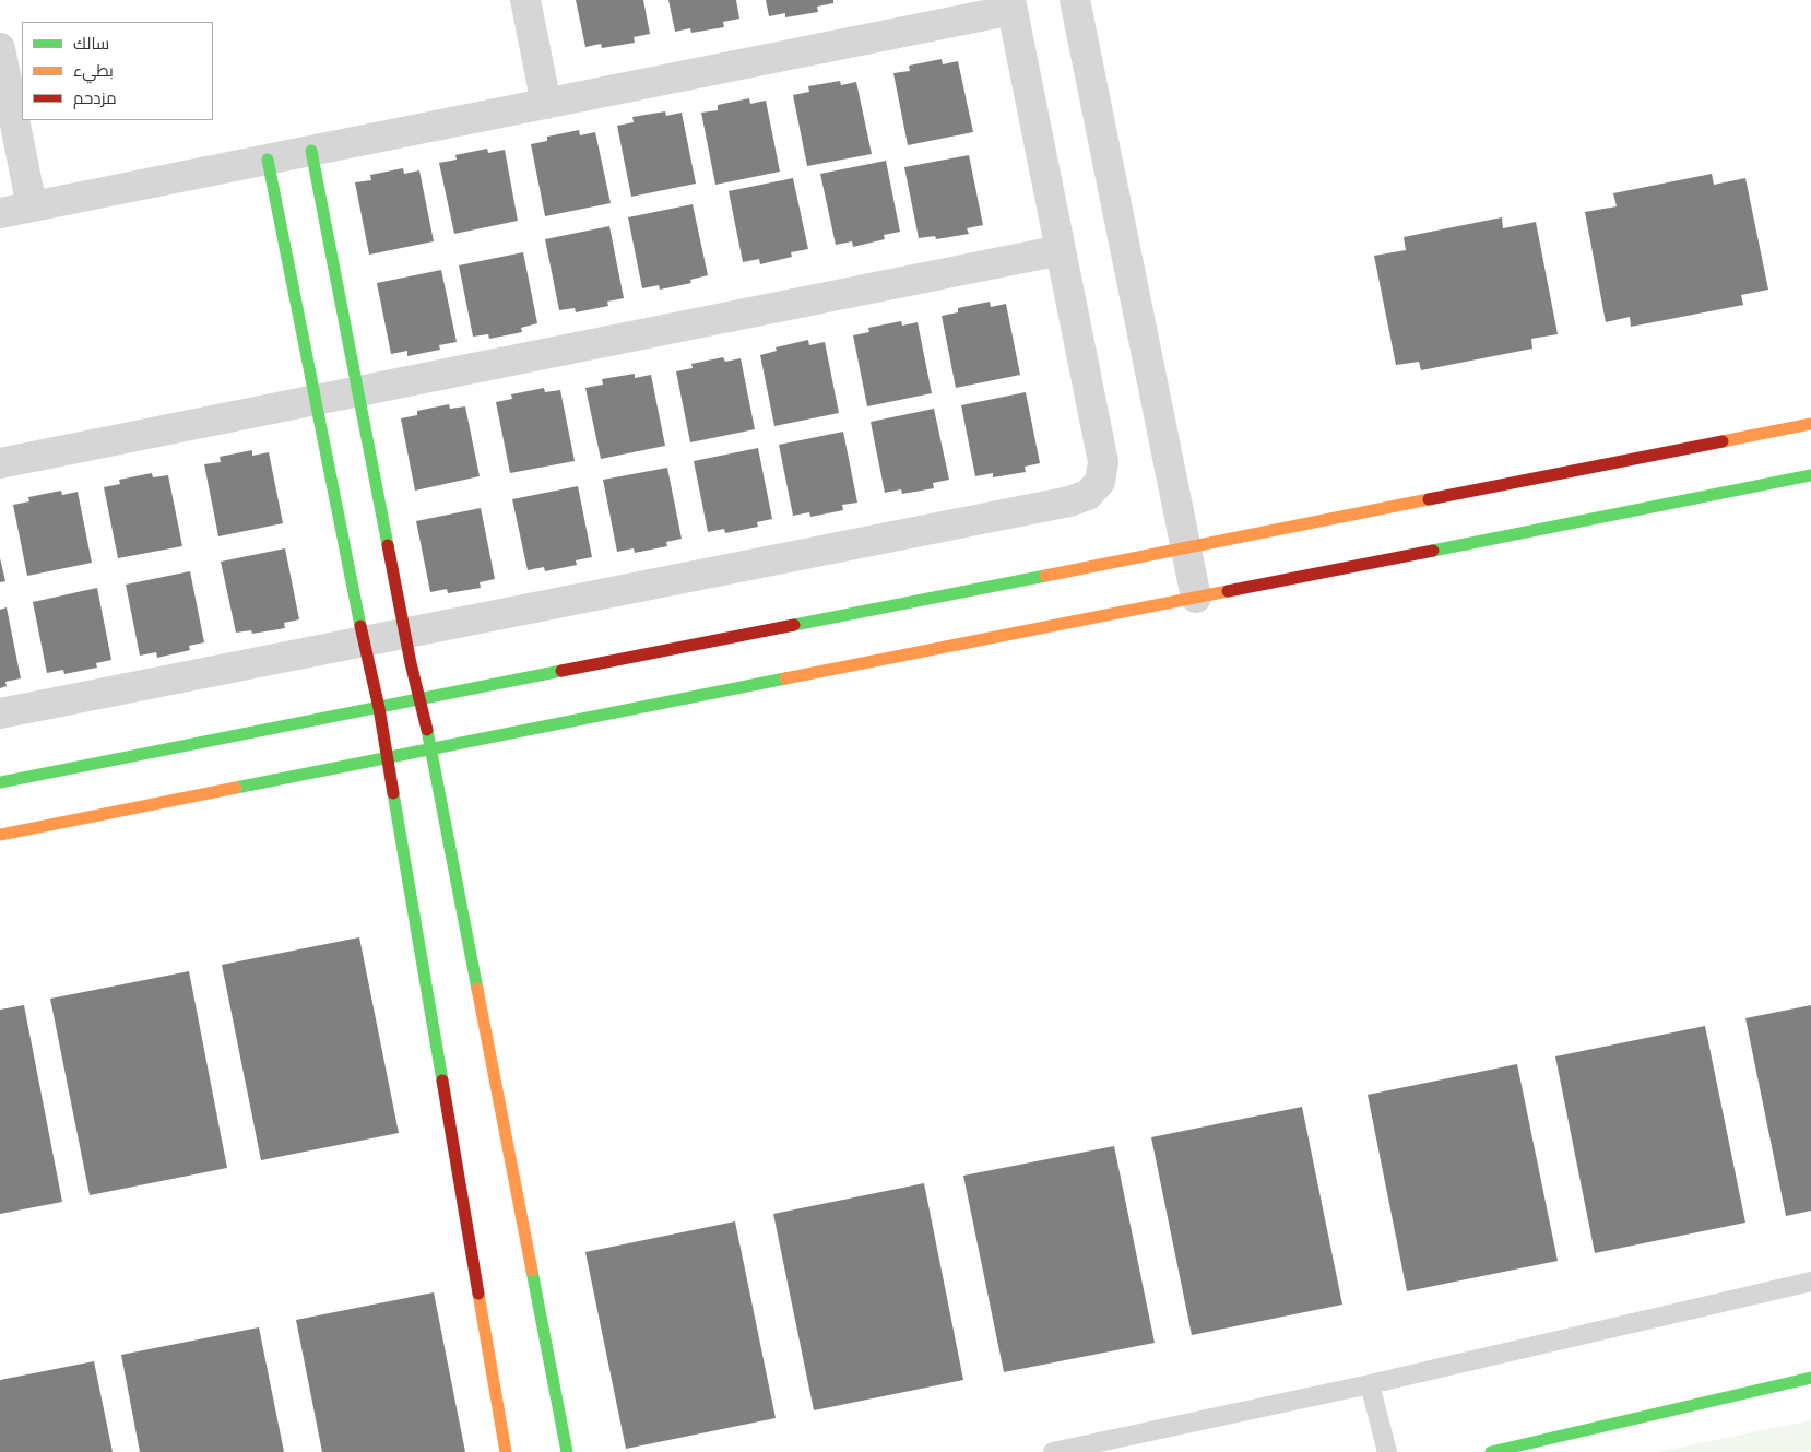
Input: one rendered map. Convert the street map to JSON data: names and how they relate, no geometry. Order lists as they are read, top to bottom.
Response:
{
  "legend": ["سالك", "بطيء", "مزدحم"]
}
